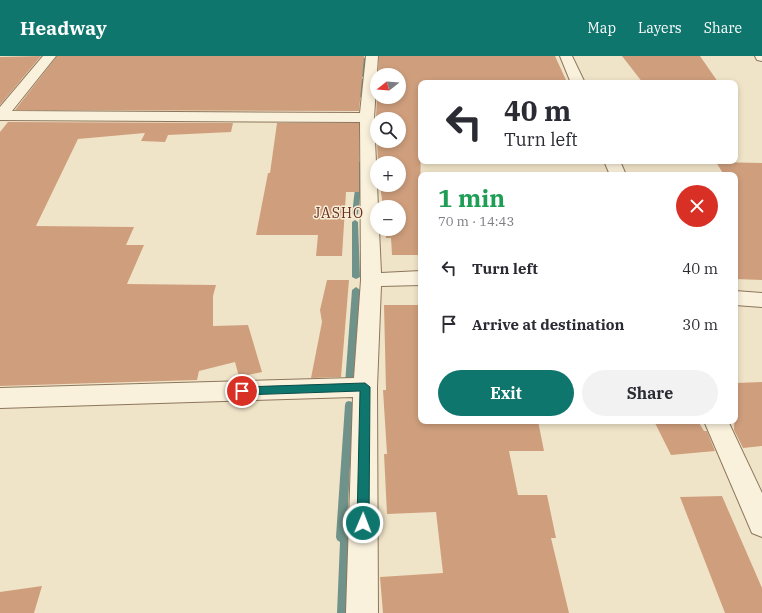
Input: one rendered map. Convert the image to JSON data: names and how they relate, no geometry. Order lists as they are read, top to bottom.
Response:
{
  "districts": ["JASHO"],
  "north": "left",
  "page": {
    "header": "Headway",
    "nav": ["Map", "Layers", "Share"],
    "map_buttons": ["+", "−"],
    "turn": ["40 m", "Turn left"],
    "heading": ["1 min", "70 m · 14:43"],
    "list": [
      {
        "name": "Turn left",
        "value": "40 m"
      },
      {
        "name": "Arrive at destination",
        "value": "30 m"
      }
    ],
    "buttons": ["Exit", "Share"]
  }
}
